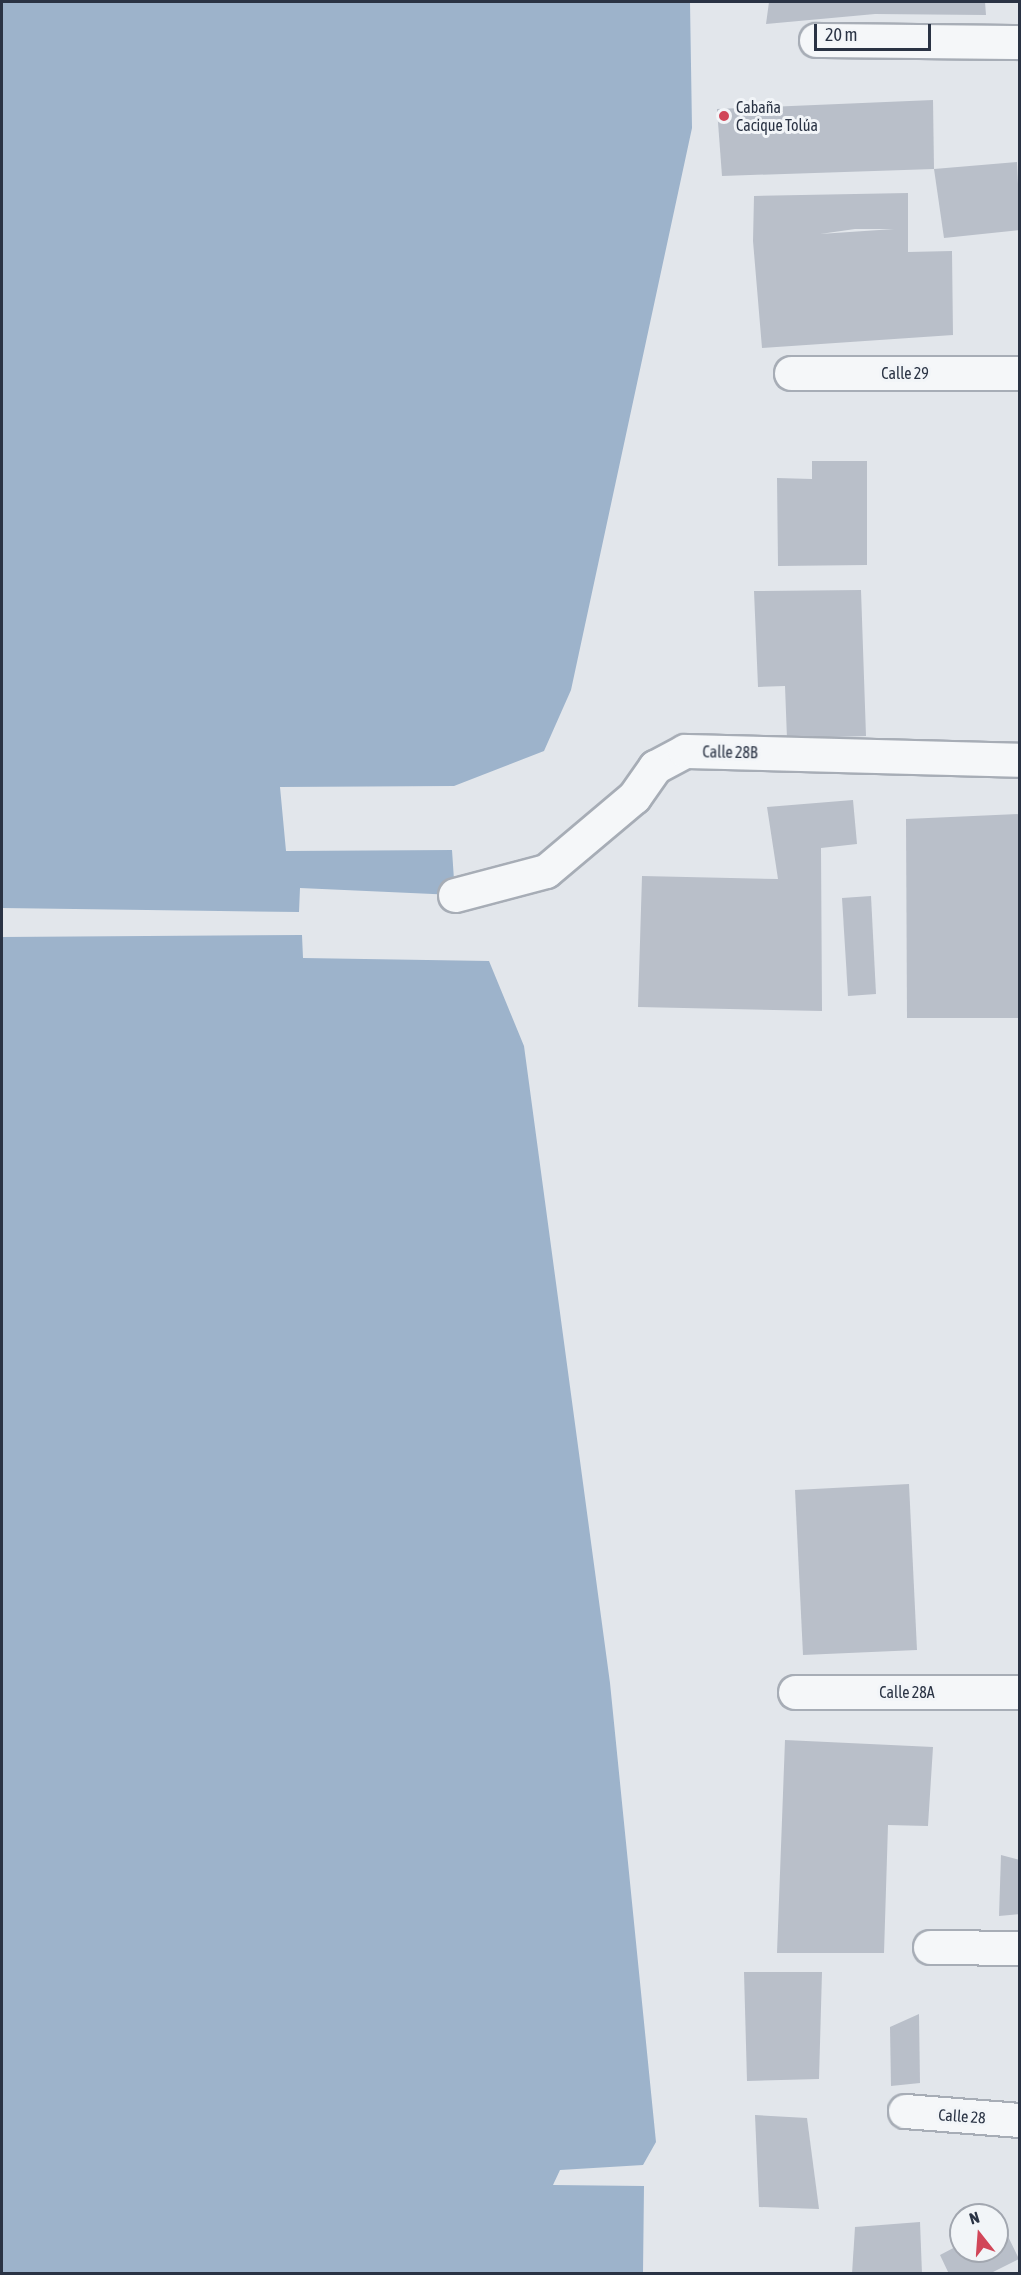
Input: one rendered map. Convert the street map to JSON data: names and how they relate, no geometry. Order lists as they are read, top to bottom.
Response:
{
  "streets": {
    "street": [
      "Calle 29",
      "Calle 28B",
      "Calle 28A",
      "Calle 28"
    ]
  },
  "places": ["Cabaña Cacique Tolúa"],
  "scale_bar": "20 m",
  "north": "top"
}
